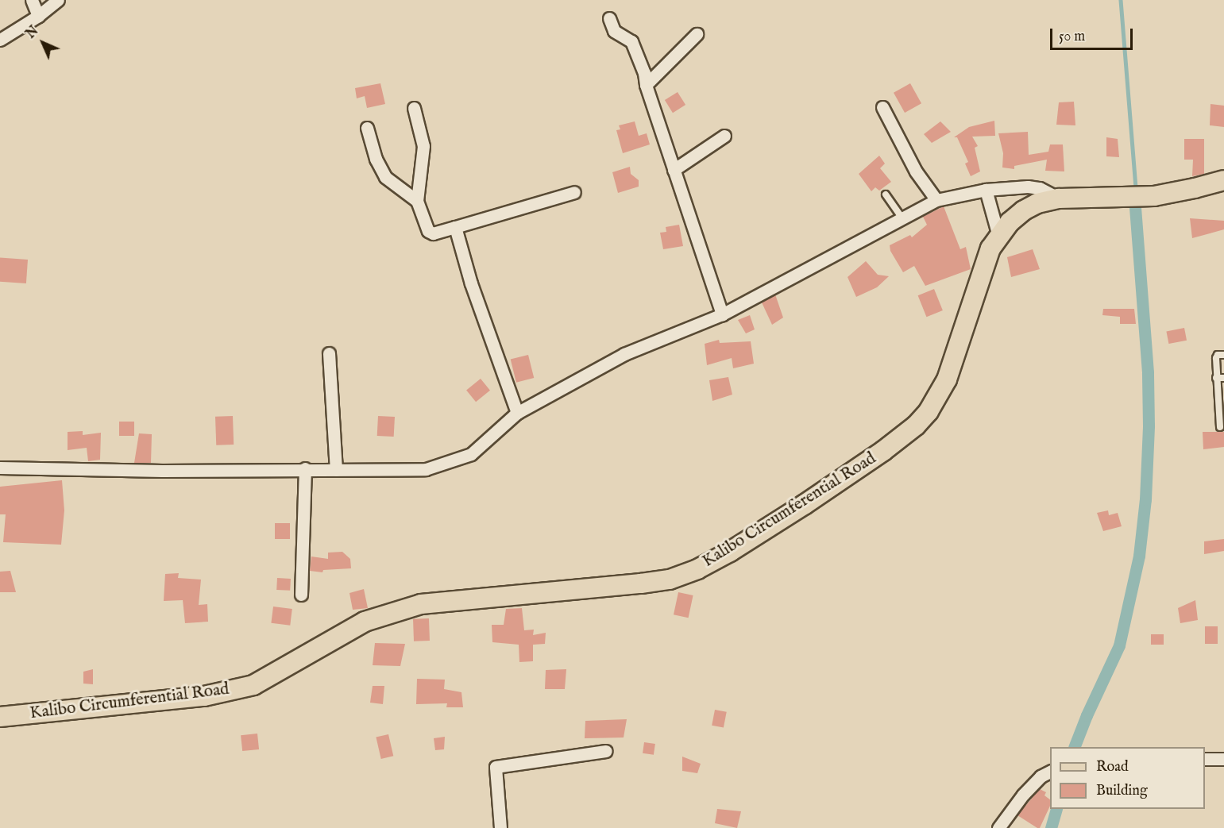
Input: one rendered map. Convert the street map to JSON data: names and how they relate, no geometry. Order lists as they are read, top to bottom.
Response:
{
  "streets": {
    "main road": ["Kalibo Circumferential Road"]
  },
  "legend": ["Road", "Building"],
  "scale_bar": "50 m",
  "north": "top left"
}
